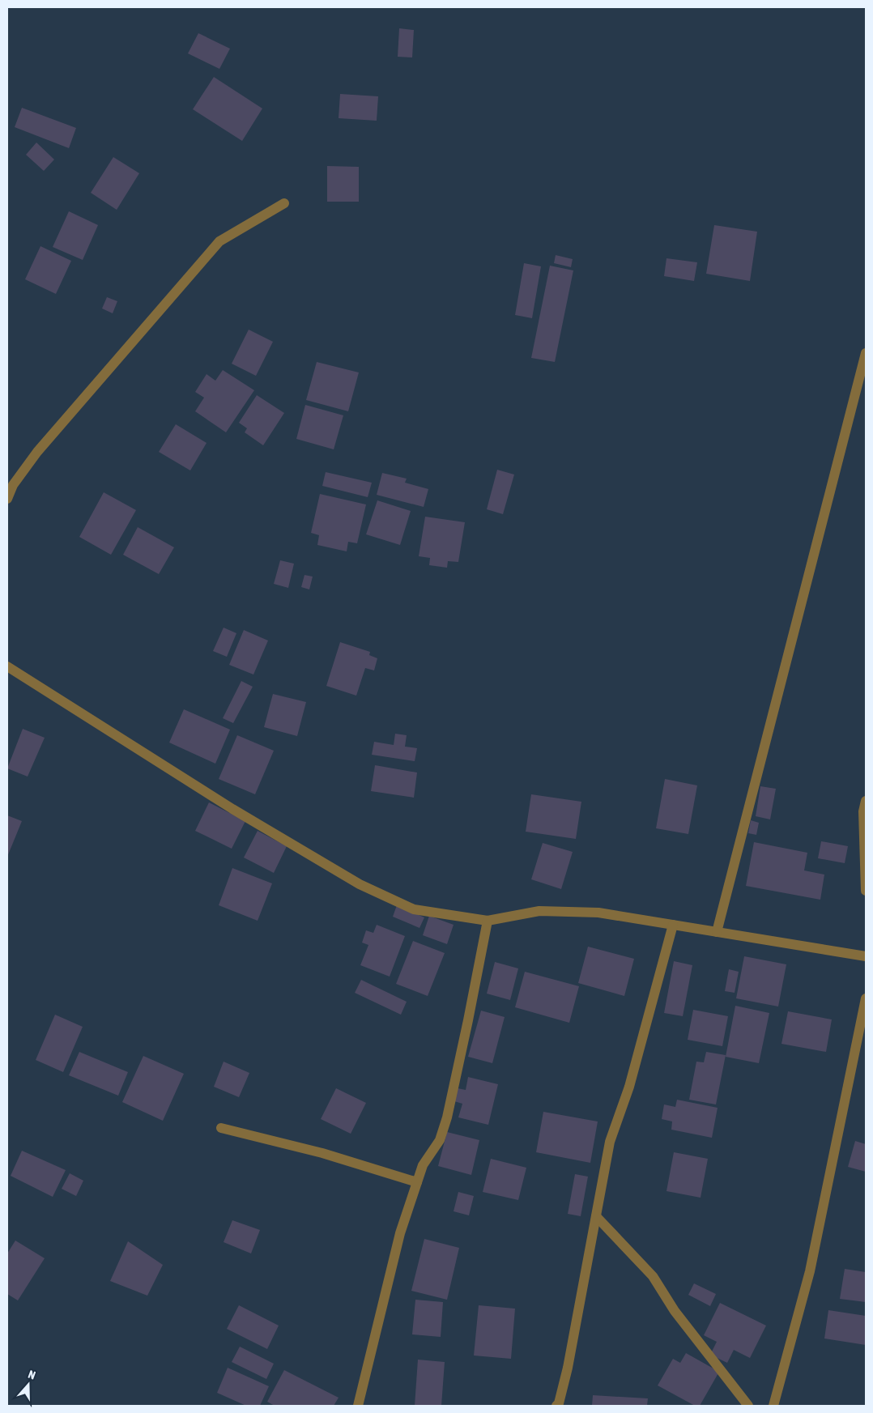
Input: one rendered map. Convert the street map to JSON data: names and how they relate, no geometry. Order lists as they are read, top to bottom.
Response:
{
  "north": "top"
}
